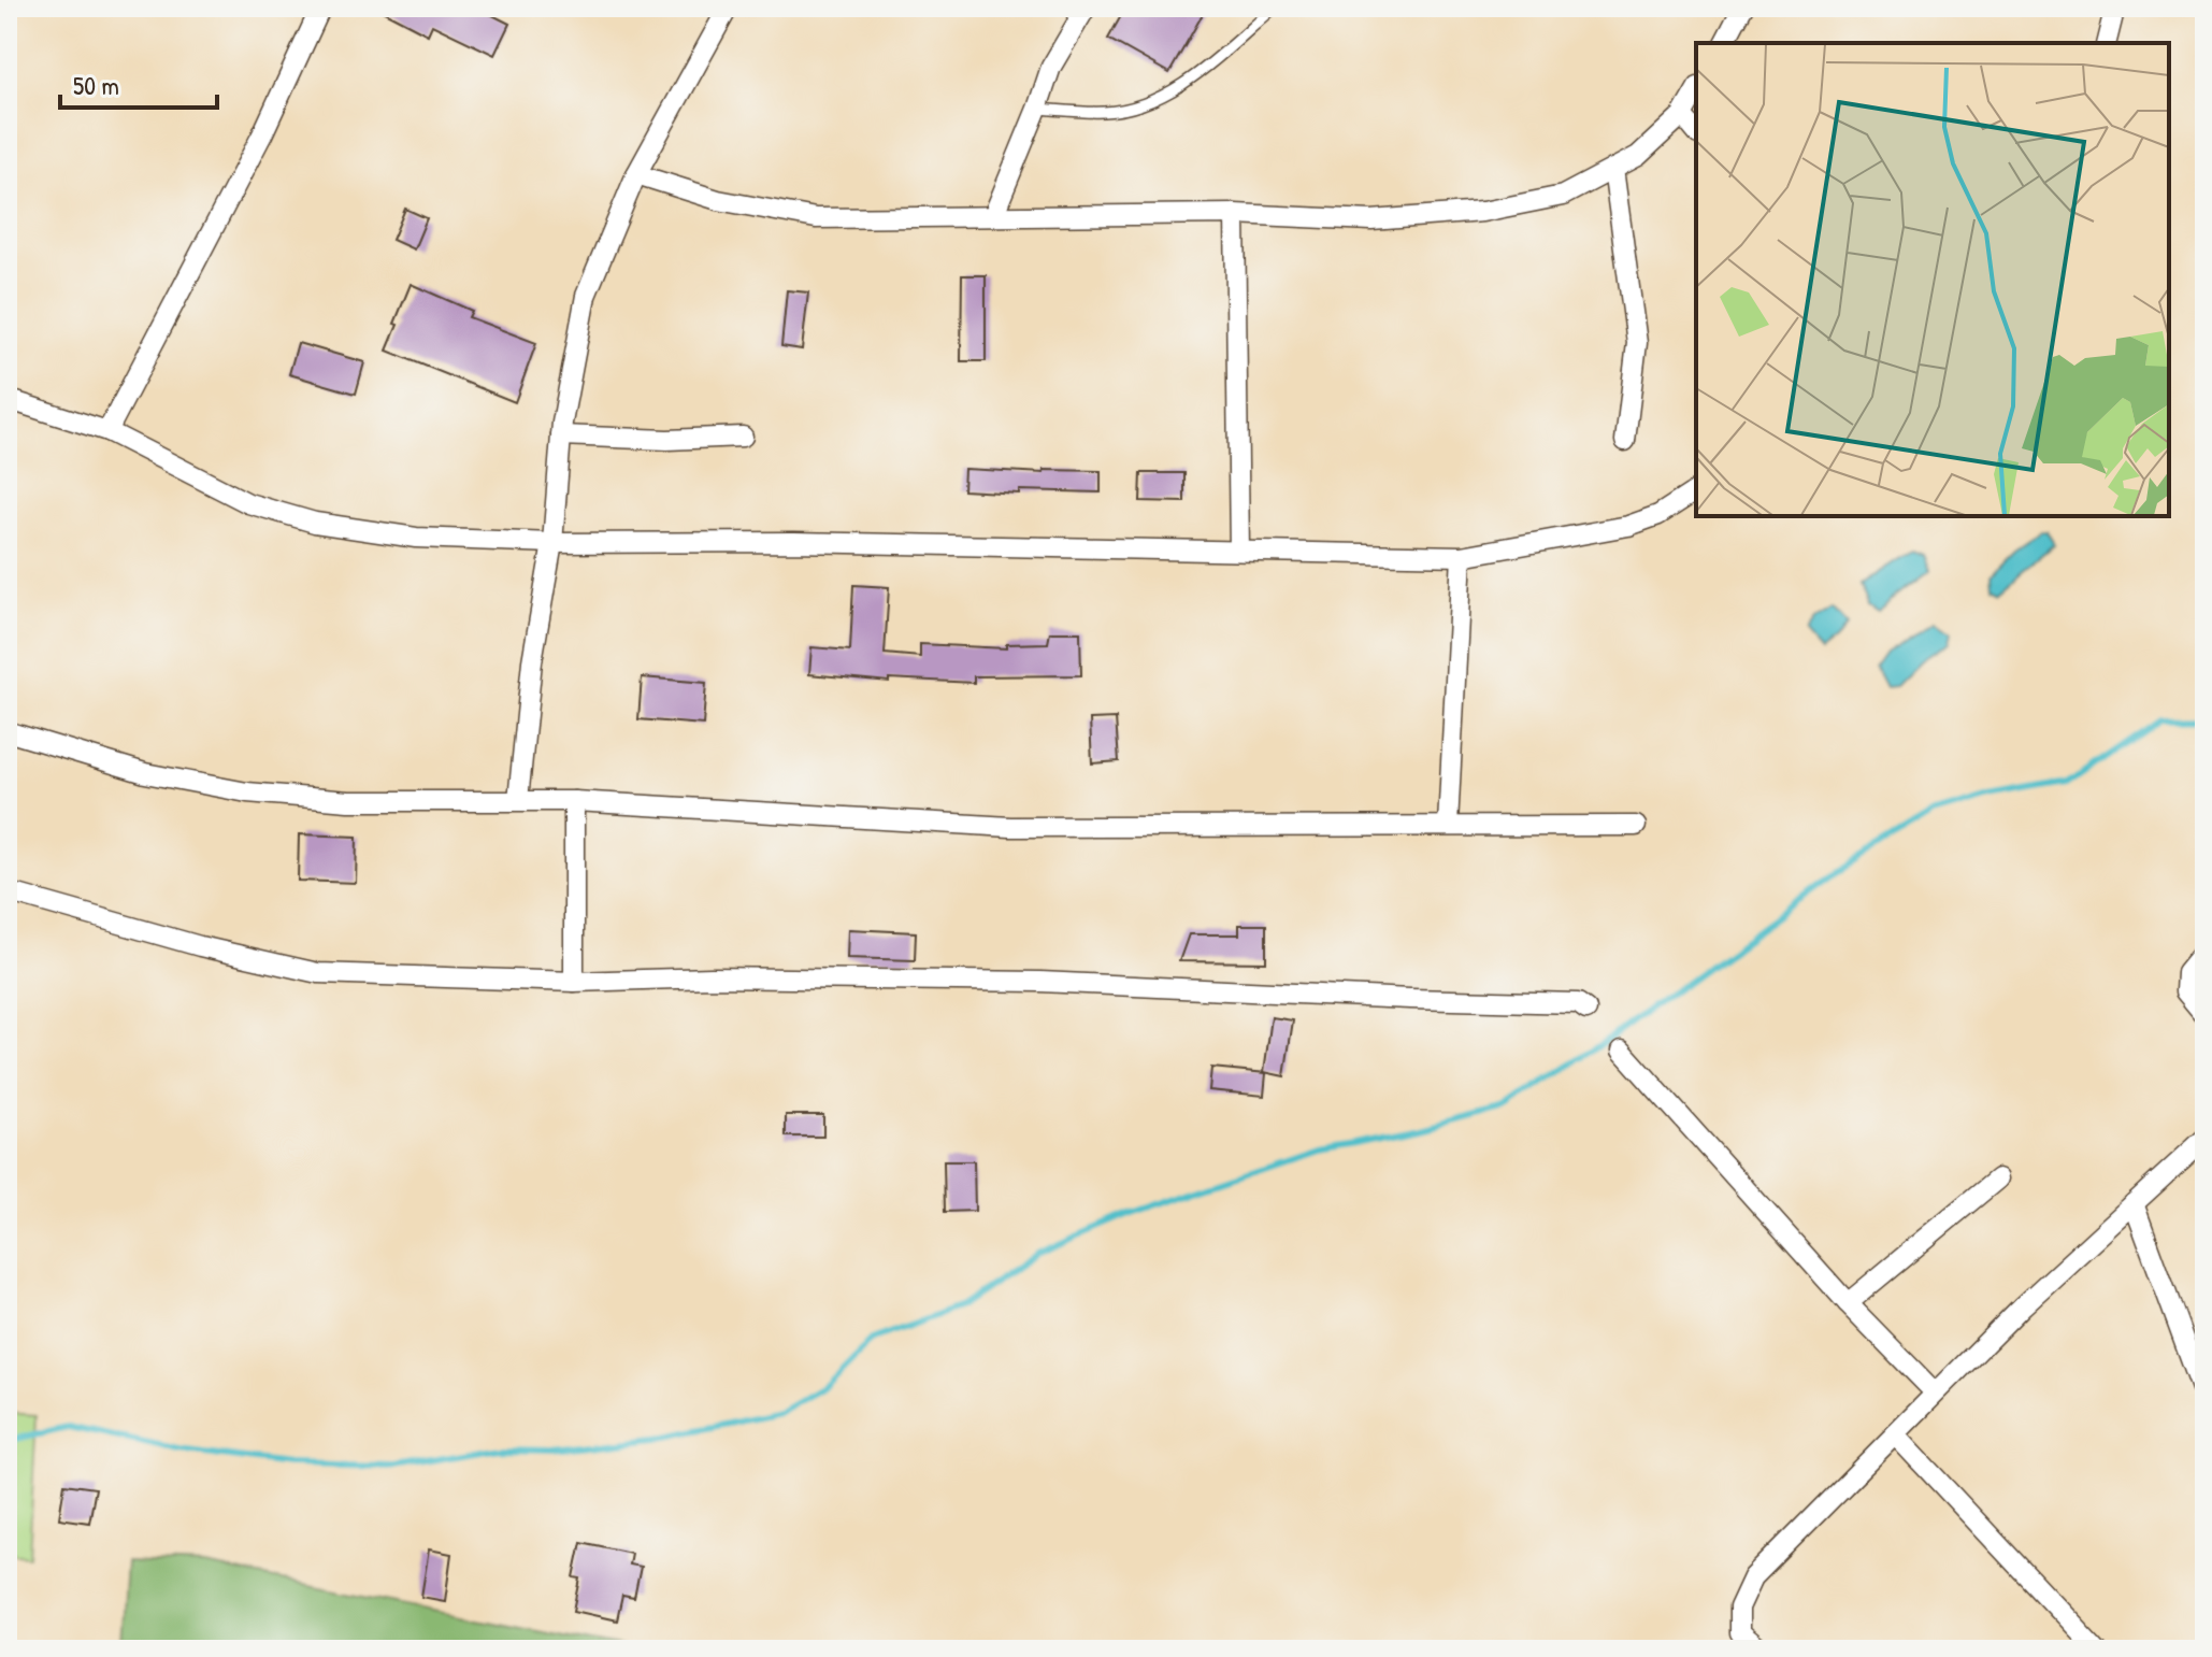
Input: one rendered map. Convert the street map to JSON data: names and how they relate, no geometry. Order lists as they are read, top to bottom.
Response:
{
  "scale_bar": "50 m"
}
